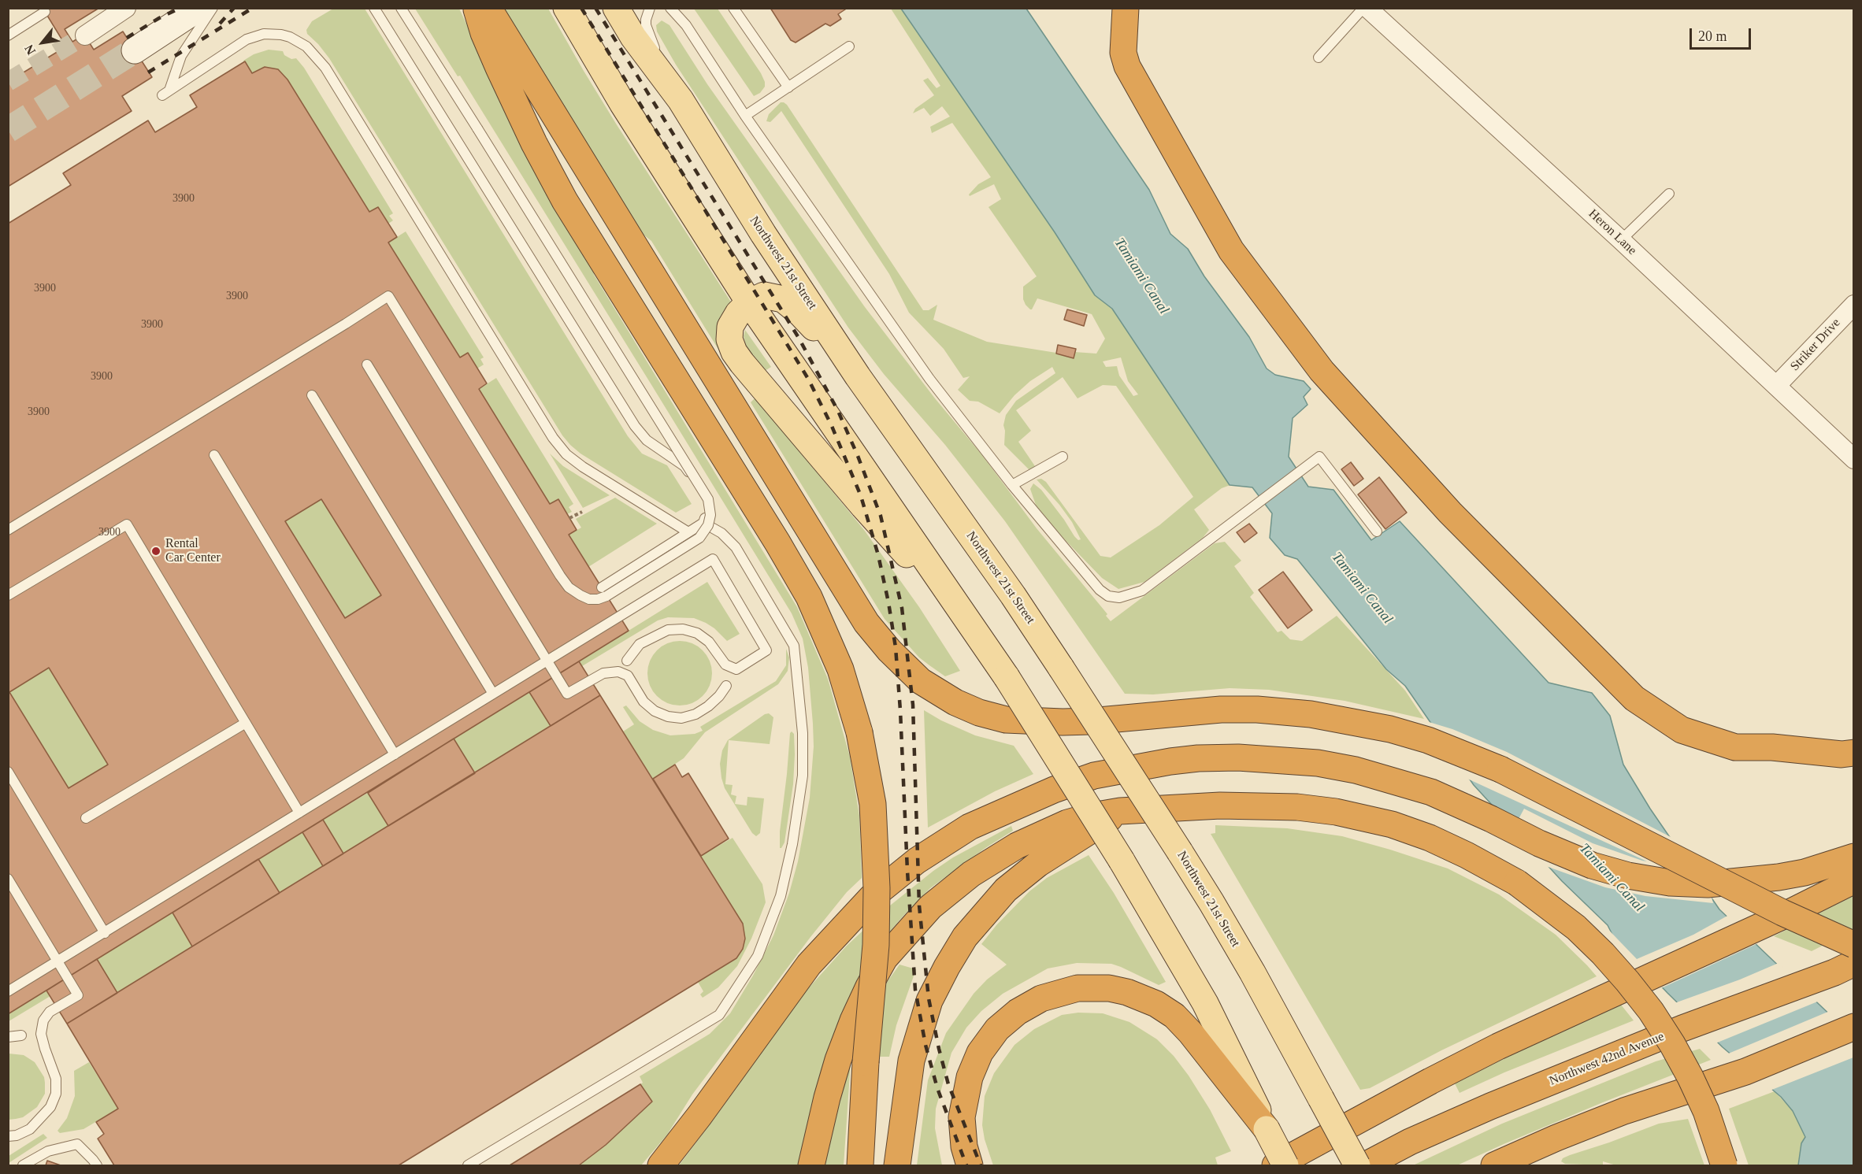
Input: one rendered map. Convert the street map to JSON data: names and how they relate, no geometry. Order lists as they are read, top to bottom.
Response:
{
  "streets": {
    "highway": ["Northwest 42nd Avenue"],
    "main road": ["Northwest 21st Street"],
    "street": ["Heron Lane", "Striker Drive"]
  },
  "crossings": [
    ["Heron Lane", "Striker Drive"]
  ],
  "water": ["Tamiami Canal"],
  "places": ["Rental Car Center"],
  "house_numbers": [
    "3900",
    "3900",
    "3900",
    "3900",
    "3900",
    "3900",
    "3900"
  ],
  "scale_bar": "20 m",
  "north": "bottom left"
}
